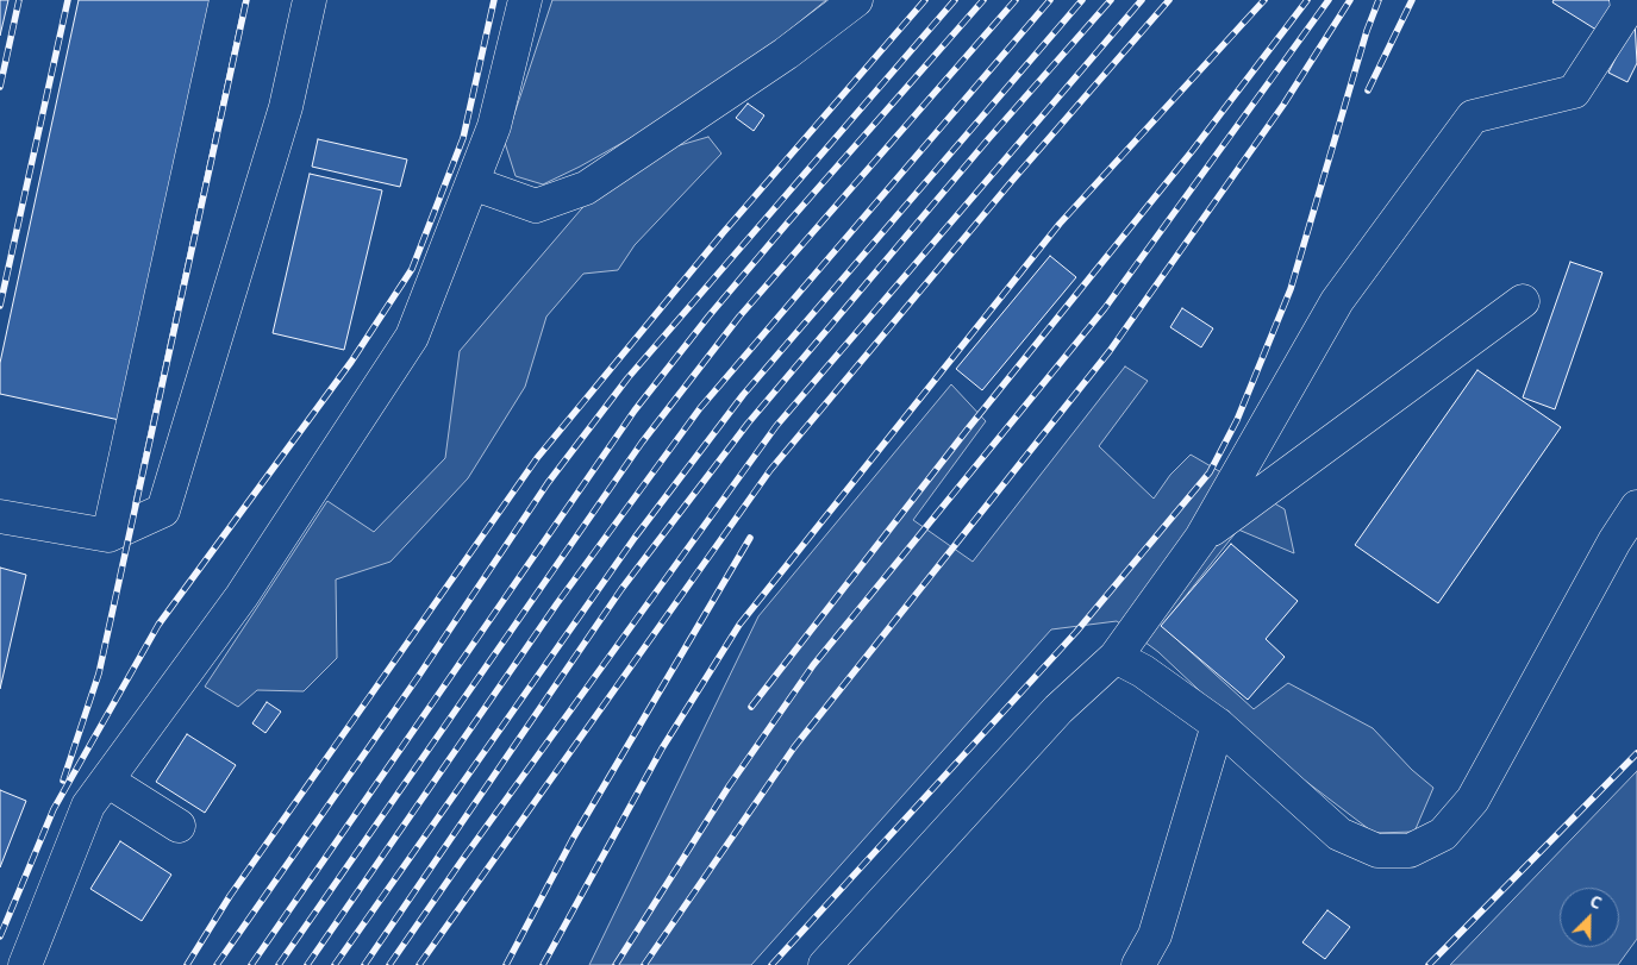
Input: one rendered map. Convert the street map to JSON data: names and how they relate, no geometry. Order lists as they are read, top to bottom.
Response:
{
  "north": "top right"
}
